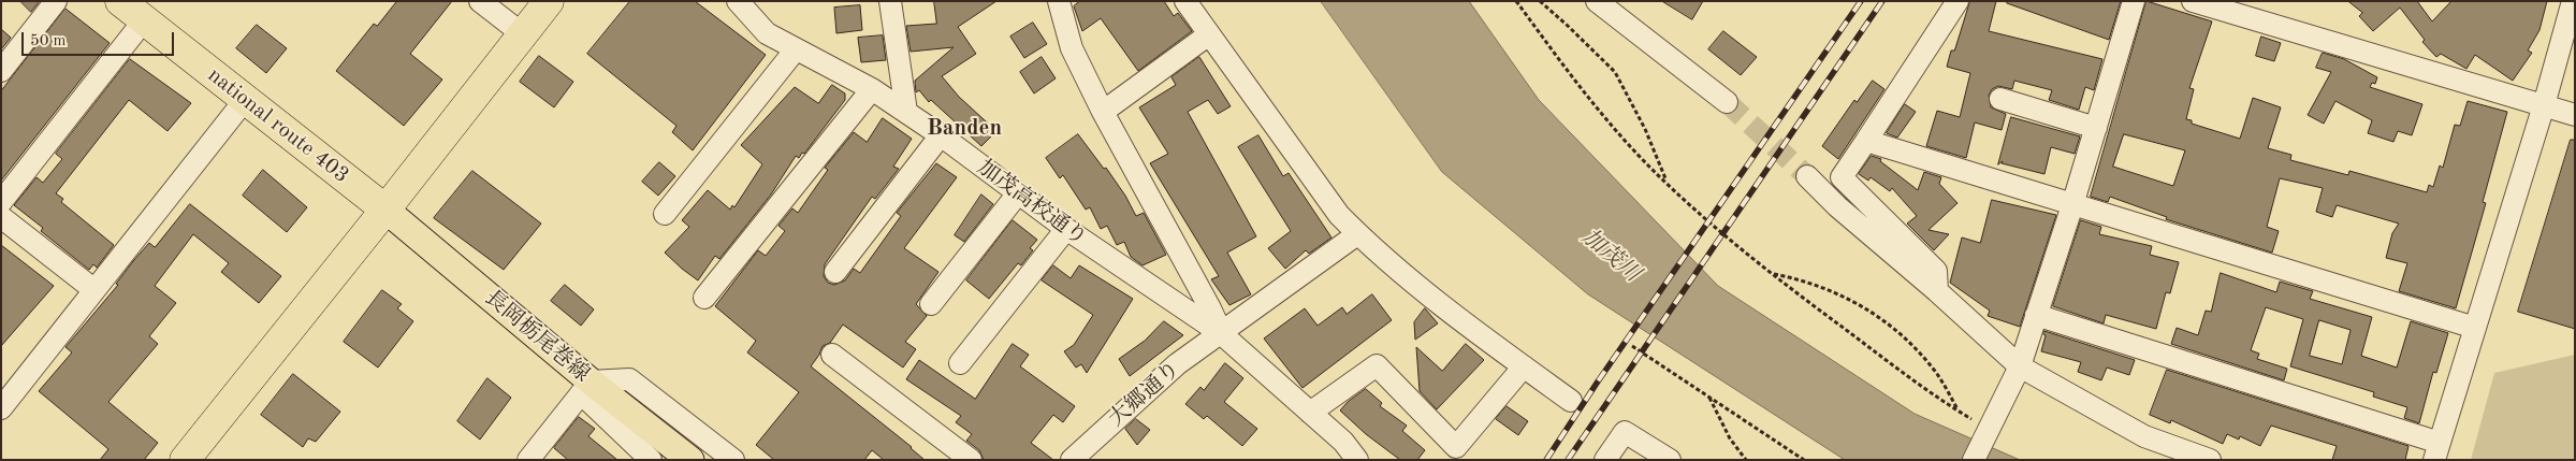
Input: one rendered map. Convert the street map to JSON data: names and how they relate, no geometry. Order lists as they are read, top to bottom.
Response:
{
  "streets": {
    "highway": ["national route 403"],
    "main road": ["長岡栃尾巻線"],
    "street": ["加茂高校通り", "大郷通り"]
  },
  "crossings": [
    ["national route 403", "長岡栃尾巻線"],
    ["加茂高校通り", "大郷通り"]
  ],
  "districts": ["Banden"],
  "water": ["加茂川"],
  "scale_bar": "50 m"
}
